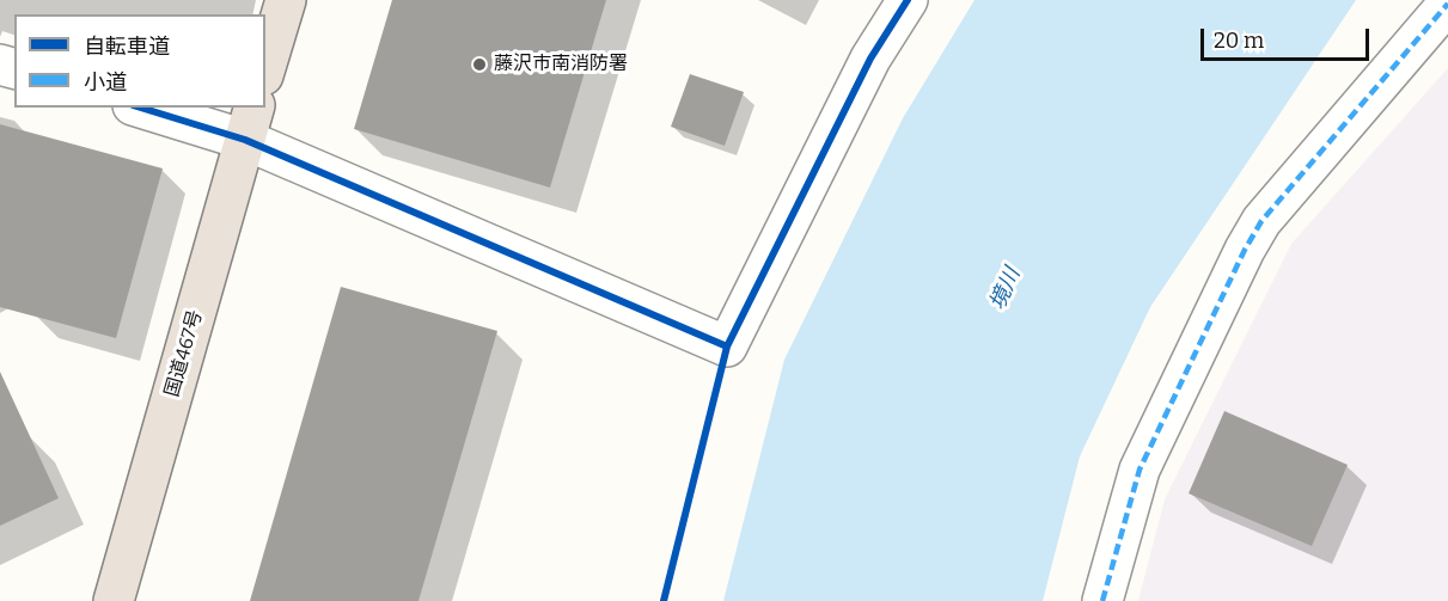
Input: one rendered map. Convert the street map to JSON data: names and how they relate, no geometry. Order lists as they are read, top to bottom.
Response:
{
  "streets": {
    "highway": ["国道467号"]
  },
  "water": ["境川"],
  "places": ["藤沢市南消防署"],
  "legend": ["自転車道", "小道"],
  "scale_bar": "20 m"
}
